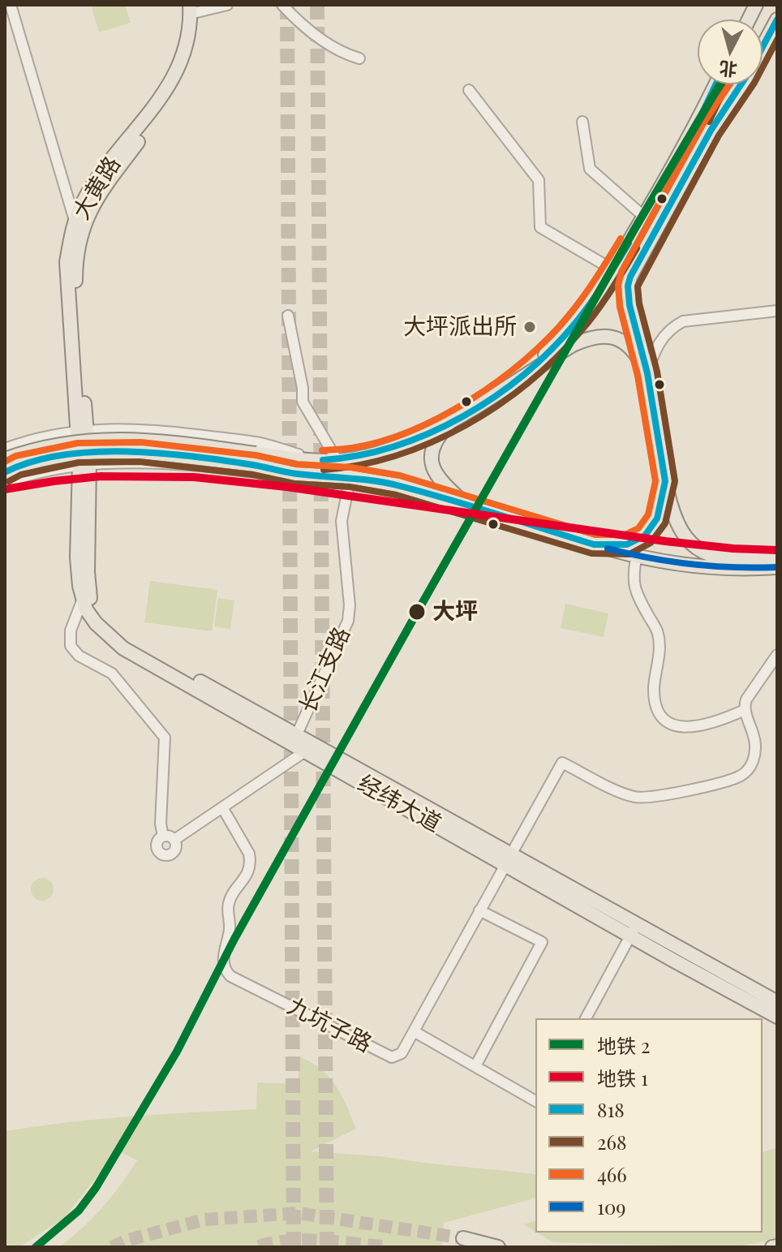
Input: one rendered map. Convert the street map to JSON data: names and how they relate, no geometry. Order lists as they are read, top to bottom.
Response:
{
  "streets": {
    "main road": ["大黄路", "经纬大道"],
    "street": ["长江支路", "九坑子路"]
  },
  "crossings": [
    ["大黄路", "经纬大道"],
    ["长江支路", "经纬大道"],
    ["经纬大道", "九坑子路"]
  ],
  "places": ["大坪派出所", "大坪"],
  "lines": [
    "transit line 818",
    "transit line 268",
    "metro line 2",
    "transit line 466",
    "metro line 1",
    "transit line 109"
  ],
  "legend": [
    "地铁 2",
    "地铁 1",
    "818",
    "268",
    "466",
    "109"
  ],
  "north": "bottom"
}
